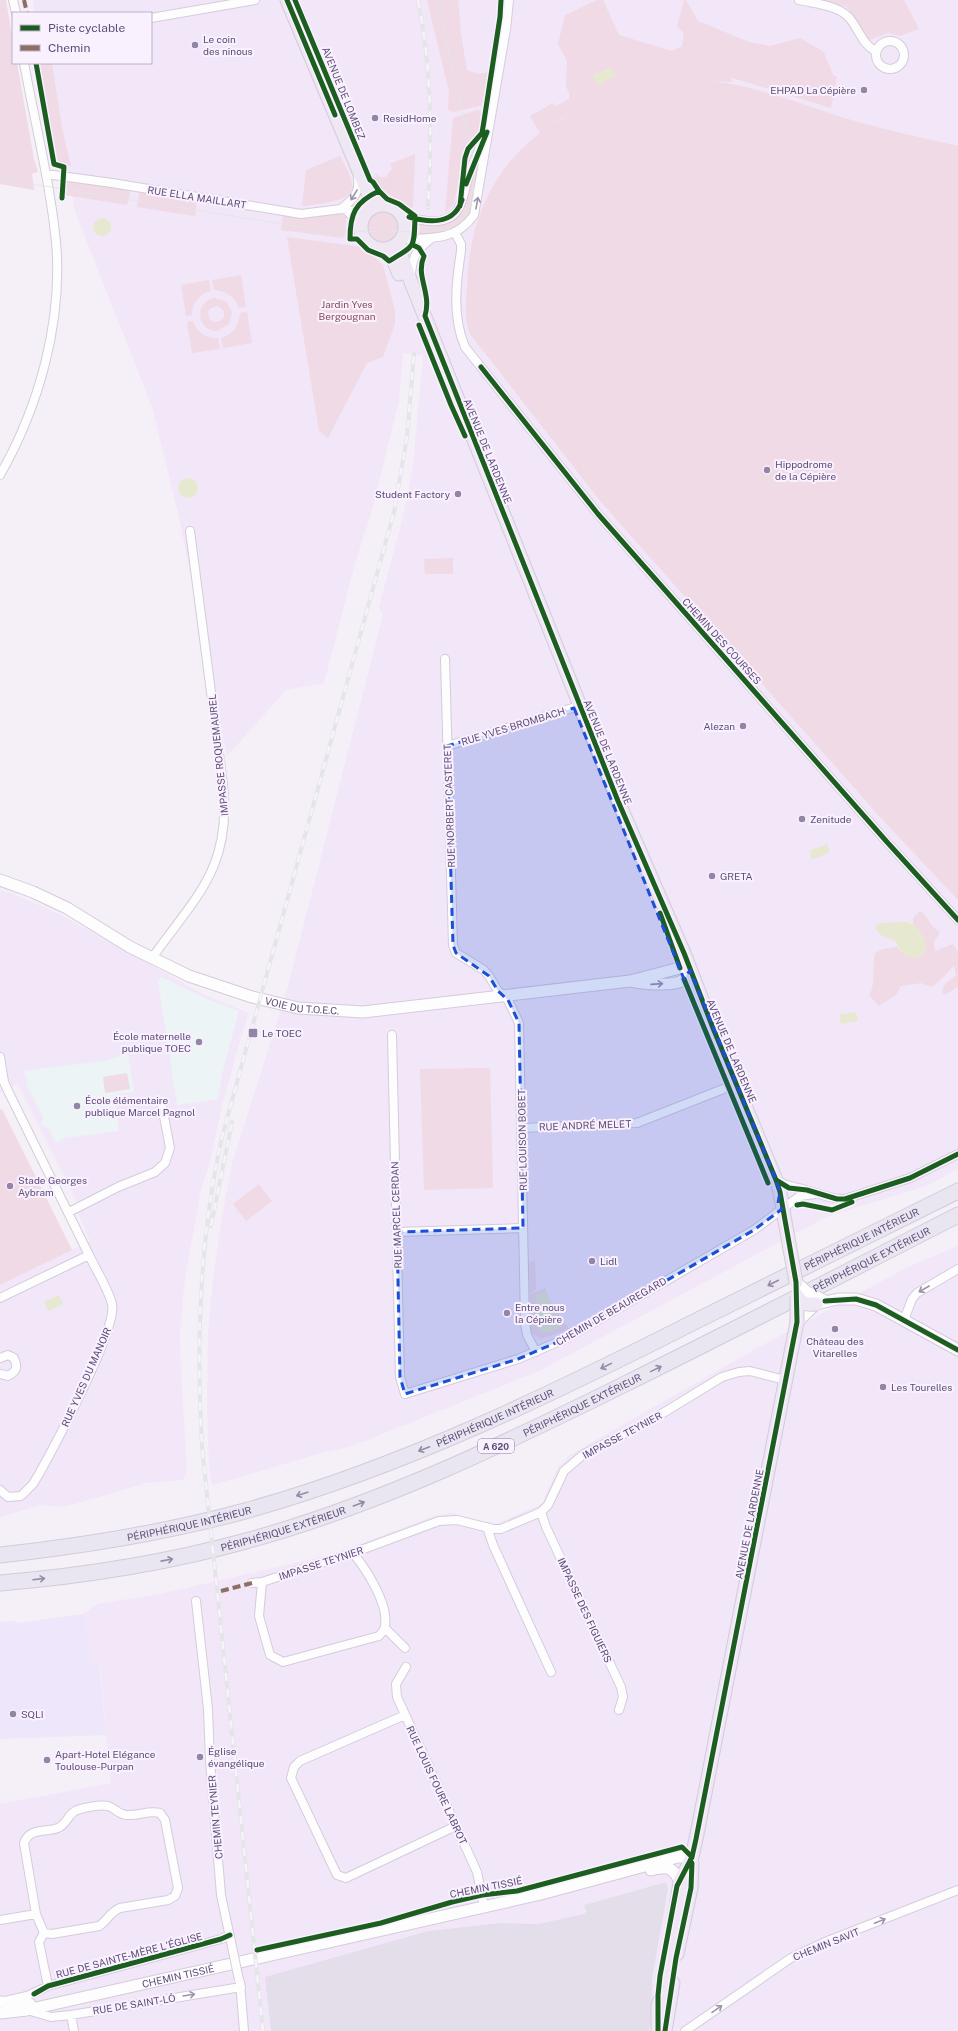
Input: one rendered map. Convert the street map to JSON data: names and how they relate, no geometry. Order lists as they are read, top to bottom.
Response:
{
  "streets": {
    "highway": ["PÉRIPHÉRIQUE INTÉRIEUR", "PÉRIPHÉRIQUE EXTÉRIEUR", "A 620"],
    "main road": ["AVENUE DE LOMBEZ", "AVENUE DE LARDENNE"],
    "street": [
      "RUE ELLA MAILLART",
      "CHEMIN DES COURSES",
      "RUE YVES BROMBACH",
      "IMPASSE ROQUEMAUREL",
      "RUE NORBERT CASTERET",
      "VOIE DU T.O.E.C.",
      "RUE ANDRÉ MELET",
      "RUE LOUISON BOBET",
      "RUE MARCEL CERDAN",
      "CHEMIN DE BEAUREGARD",
      "RUE YVES DU MANOIR",
      "IMPASSE TEYNIER",
      "IMPASSE DES FIGUIERS",
      "RUE LOUIS FOURE LABROT",
      "CHEMIN TEYNIER",
      "CHEMIN TISSIÉ",
      "CHEMIN SAVIT",
      "RUE DE SAINTE-MÈRE L'ÉGLISE",
      "RUE DE SAINT-LÔ"
    ]
  },
  "crossings": [
    ["AVENUE DE LOMBEZ", "RUE ELLA MAILLART"],
    ["AVENUE DE LOMBEZ", "AVENUE DE LARDENNE"],
    ["RUE ELLA MAILLART", "AVENUE DE LARDENNE"],
    ["AVENUE DE LARDENNE", "RUE YVES BROMBACH"],
    ["AVENUE DE LARDENNE", "VOIE DU T.O.E.C."],
    ["AVENUE DE LARDENNE", "RUE ANDRÉ MELET"],
    ["AVENUE DE LARDENNE", "CHEMIN DE BEAUREGARD"],
    ["AVENUE DE LARDENNE", "IMPASSE TEYNIER"],
    ["AVENUE DE LARDENNE", "CHEMIN TISSIÉ"],
    ["RUE YVES BROMBACH", "RUE NORBERT CASTERET"],
    ["IMPASSE ROQUEMAUREL", "VOIE DU T.O.E.C."],
    ["RUE NORBERT CASTERET", "RUE LOUISON BOBET"],
    ["VOIE DU T.O.E.C.", "RUE LOUISON BOBET"],
    ["RUE ANDRÉ MELET", "RUE LOUISON BOBET"],
    ["RUE LOUISON BOBET", "CHEMIN DE BEAUREGARD"],
    ["RUE MARCEL CERDAN", "CHEMIN DE BEAUREGARD"],
    ["IMPASSE TEYNIER", "IMPASSE DES FIGUIERS"],
    ["RUE LOUIS FOURE LABROT", "CHEMIN TISSIÉ"],
    ["CHEMIN TEYNIER", "RUE DE SAINTE-MÈRE L'ÉGLISE"],
    ["CHEMIN TEYNIER", "RUE DE SAINT-LÔ"],
    ["CHEMIN TISSIÉ", "RUE DE SAINTE-MÈRE L'ÉGLISE"],
    ["CHEMIN TISSIÉ", "RUE DE SAINT-LÔ"]
  ],
  "one_way": [
    "PÉRIPHÉRIQUE INTÉRIEUR",
    "PÉRIPHÉRIQUE EXTÉRIEUR",
    "CHEMIN SAVIT",
    "RUE DE SAINT-LÔ"
  ],
  "parks": ["Jardin Yves Bergougnan"],
  "places": {
    "other": [
      "Le coin des ninous",
      "EHPAD La Cépière",
      "ResidHome",
      "Hippodrome de la Cépière",
      "Student Factory",
      "Alezan",
      "Zenitude",
      "GRETA",
      "École maternelle publique TOEC",
      "École élémentaire publique Marcel Pagnol",
      "Stade Georges Aybram",
      "Lidl",
      "Entre nous la Cépière",
      "Château des Vitarelles",
      "Les Tourelles",
      "SQLI",
      "Église évangélique",
      "Apart-Hotel Elégance Toulouse-Purpan"
    ],
    "transit": ["Le TOEC"]
  },
  "legend": ["Piste cyclable", "Chemin"]
}
